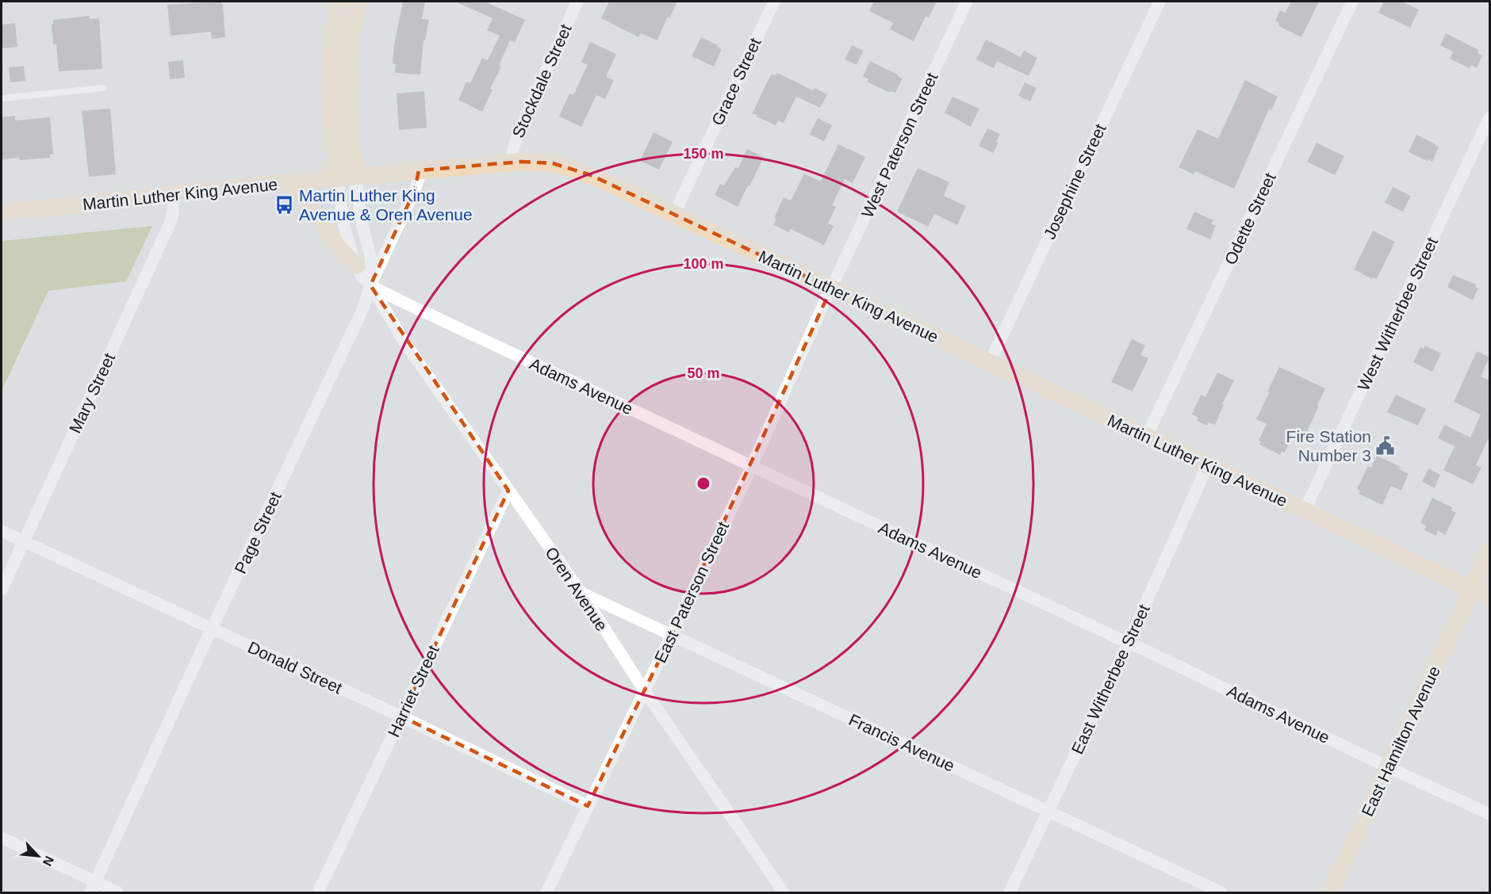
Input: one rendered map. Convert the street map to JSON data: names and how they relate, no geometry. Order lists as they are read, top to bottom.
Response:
{
  "streets": {
    "street": [
      "Stockdale Street",
      "Grace Street",
      "West Paterson Street",
      "Josephine Street",
      "Martin Luther King Avenue",
      "Odette Street",
      "West Witherbee Street",
      "Adams Avenue",
      "Mary Street",
      "Page Street",
      "Oren Avenue",
      "East Paterson Street",
      "Donald Street",
      "East Witherbee Street",
      "Harriet Street",
      "East Hamilton Avenue",
      "Francis Avenue"
    ]
  },
  "crossings": [
    ["Stockdale Street", "Martin Luther King Avenue"],
    ["Grace Street", "Martin Luther King Avenue"],
    ["West Paterson Street", "Martin Luther King Avenue"],
    ["West Paterson Street", "East Paterson Street"],
    ["Josephine Street", "Martin Luther King Avenue"],
    ["Martin Luther King Avenue", "Odette Street"],
    ["Martin Luther King Avenue", "West Witherbee Street"],
    ["Martin Luther King Avenue", "Mary Street"],
    ["Martin Luther King Avenue", "Page Street"],
    ["Martin Luther King Avenue", "Oren Avenue"],
    ["Martin Luther King Avenue", "East Paterson Street"],
    ["Martin Luther King Avenue", "East Witherbee Street"],
    ["Martin Luther King Avenue", "East Hamilton Avenue"],
    ["Adams Avenue", "Page Street"],
    ["Adams Avenue", "Oren Avenue"],
    ["Adams Avenue", "East Paterson Street"],
    ["Adams Avenue", "East Witherbee Street"],
    ["Adams Avenue", "East Hamilton Avenue"],
    ["Mary Street", "Donald Street"],
    ["Page Street", "Oren Avenue"],
    ["Page Street", "Donald Street"],
    ["Oren Avenue", "East Paterson Street"],
    ["Oren Avenue", "Harriet Street"],
    ["Oren Avenue", "Francis Avenue"],
    ["East Paterson Street", "Donald Street"],
    ["East Paterson Street", "Francis Avenue"],
    ["Donald Street", "Harriet Street"],
    ["East Witherbee Street", "Francis Avenue"]
  ],
  "places": {
    "bus stop": ["Martin Luther King Avenue & Oren Avenue"],
    "public building": ["Fire Station Number 3"]
  },
  "north": "bottom right",
  "rings": ["150 m", "100 m", "50 m"]
}
